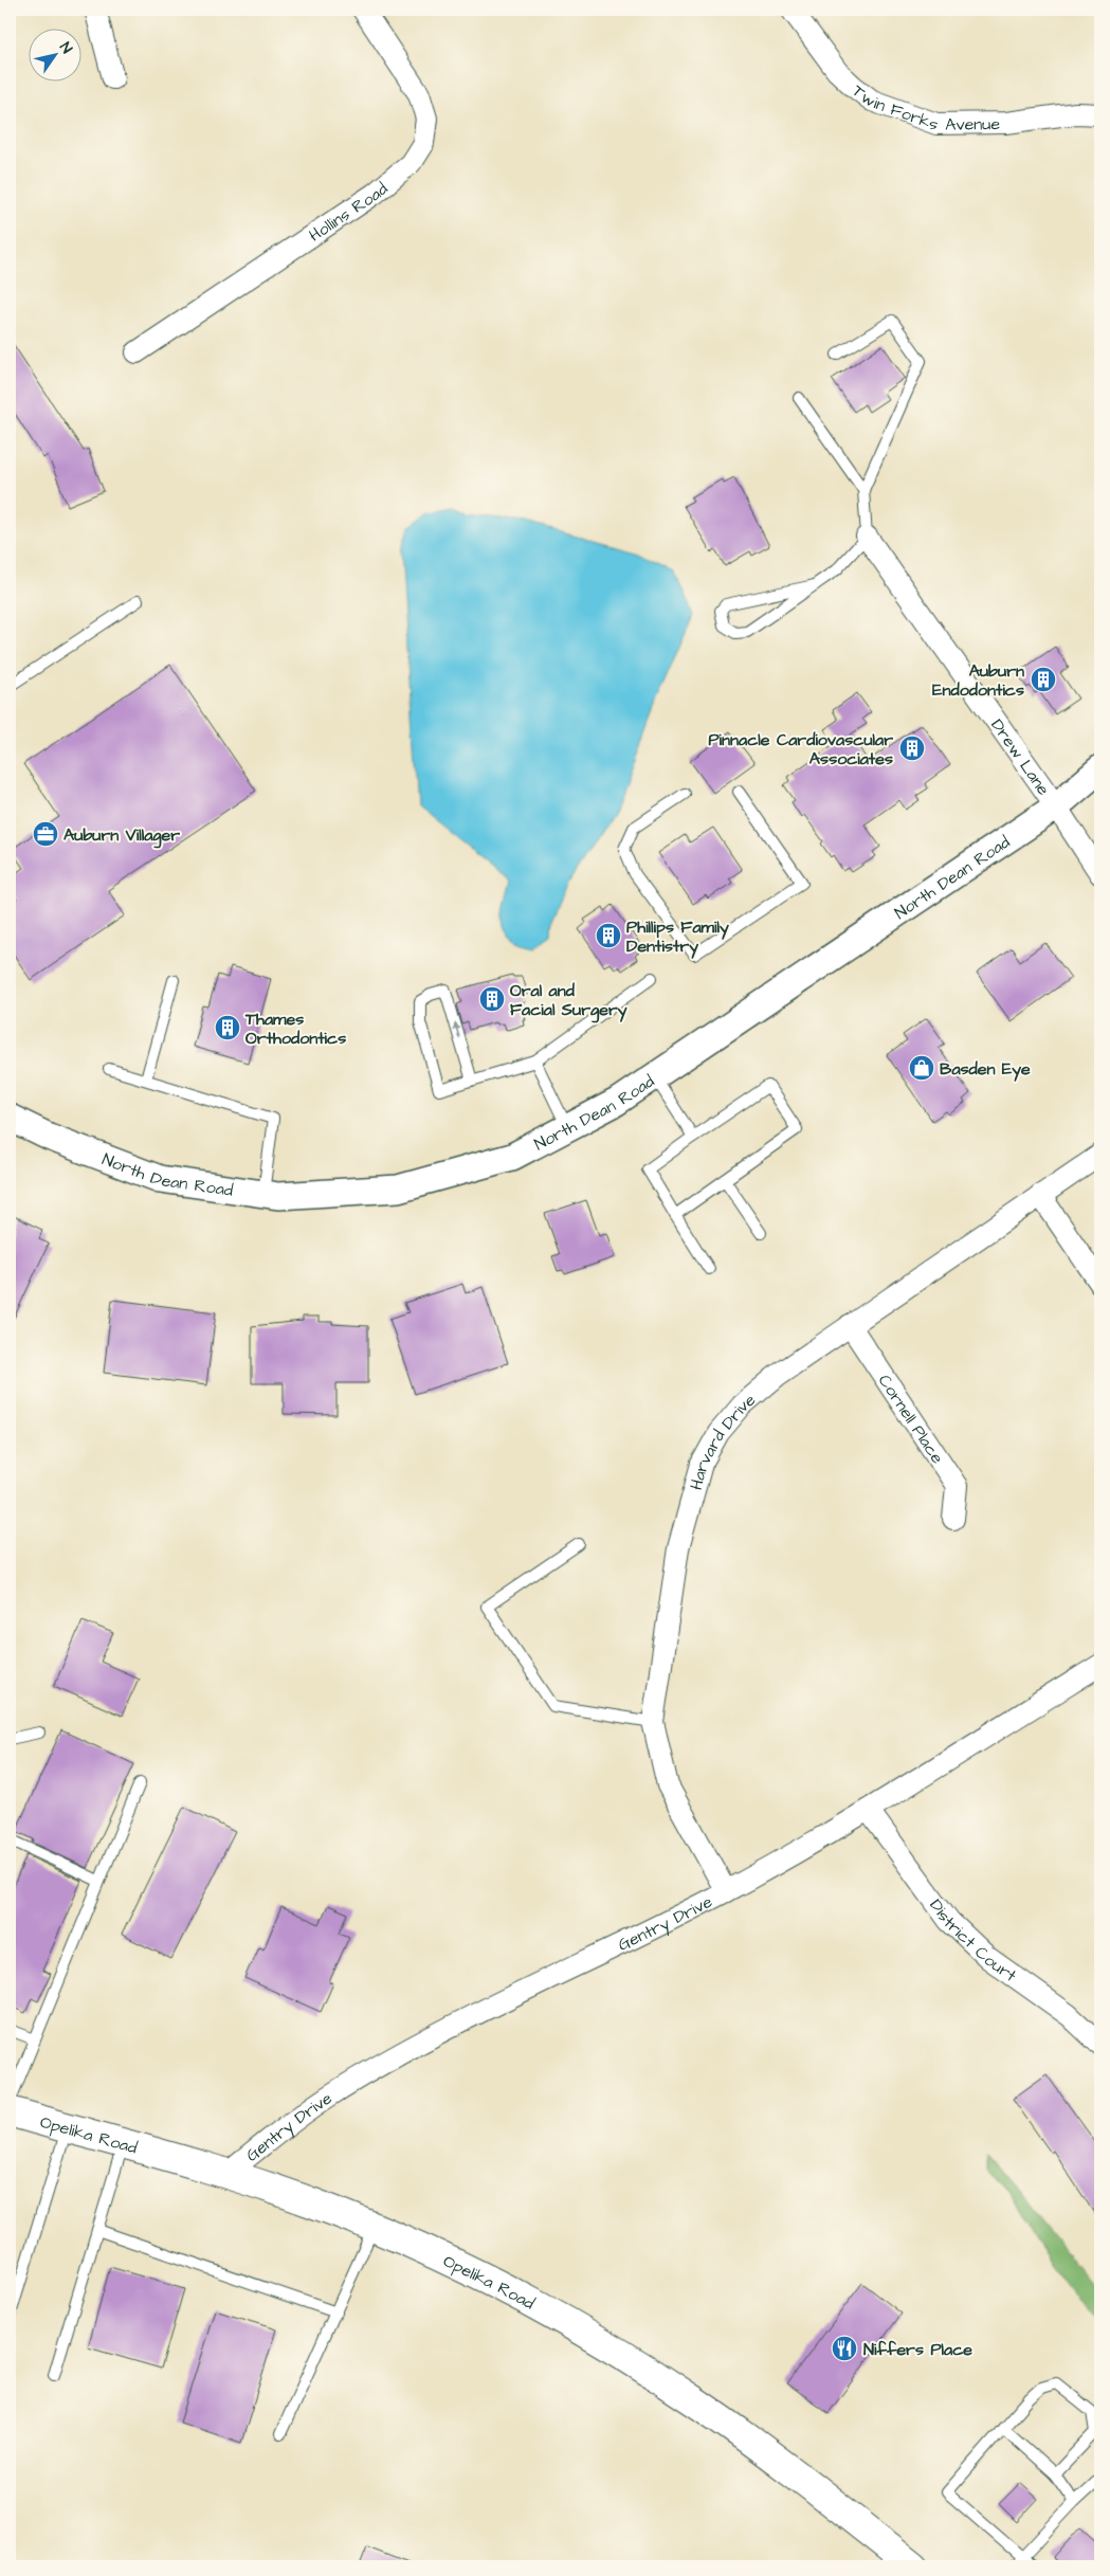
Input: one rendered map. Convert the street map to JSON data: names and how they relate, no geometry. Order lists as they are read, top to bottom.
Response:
{
  "streets": {
    "main road": ["Opelika Road"],
    "street": [
      "Twin Forks Avenue",
      "Hollins Road",
      "Drew Lane",
      "North Dean Road",
      "Cornell Place",
      "Harvard Drive",
      "Gentry Drive",
      "District Court"
    ]
  },
  "crossings": [
    ["Drew Lane", "North Dean Road"],
    ["Cornell Place", "Harvard Drive"],
    ["Harvard Drive", "Gentry Drive"],
    ["Gentry Drive", "District Court"],
    ["Gentry Drive", "Opelika Road"]
  ],
  "places": {
    "building": [
      "Auburn Endodontics",
      "Pinnacle Cardiovascular Associates",
      "Phillips Family Dentistry",
      "Oral and Facial Surgery",
      "Thames Orthodontics"
    ],
    "office": ["Auburn Villager"],
    "shop": ["Basden Eye"],
    "restaurant": ["Niffers Place"]
  },
  "north": "top right"
}
